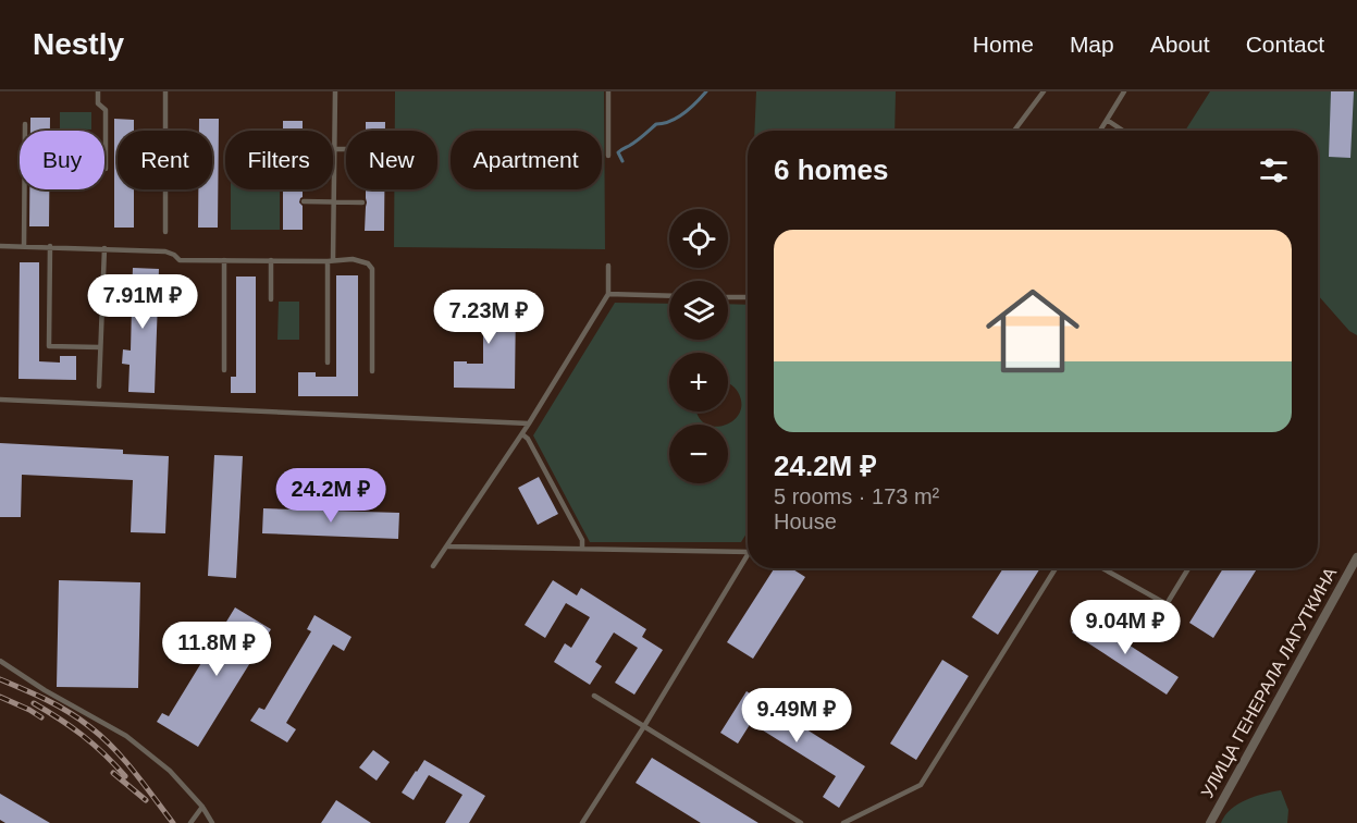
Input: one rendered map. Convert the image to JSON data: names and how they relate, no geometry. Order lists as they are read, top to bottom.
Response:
{
  "streets": {
    "street": ["УЛИЦА ГЕНЕРАЛА ЛАГУТКИНА"]
  },
  "page": {
    "header": "Nestly",
    "nav": [
      "Home",
      "Map",
      "About",
      "Contact"
    ],
    "chip": [
      "Buy",
      "Rent",
      "Filters",
      "New",
      "Apartment"
    ],
    "heading": "6 homes",
    "map_buttons": ["+", "−"],
    "list": [
      {
        "name": "24.2M ₽",
        "note": "5 rooms · 173 m² · House"
      }
    ],
    "price": [
      "7.91M ₽",
      "7.23M ₽",
      "24.2M ₽",
      "9.04M ₽",
      "11.8M ₽",
      "9.49M ₽"
    ]
  }
}
